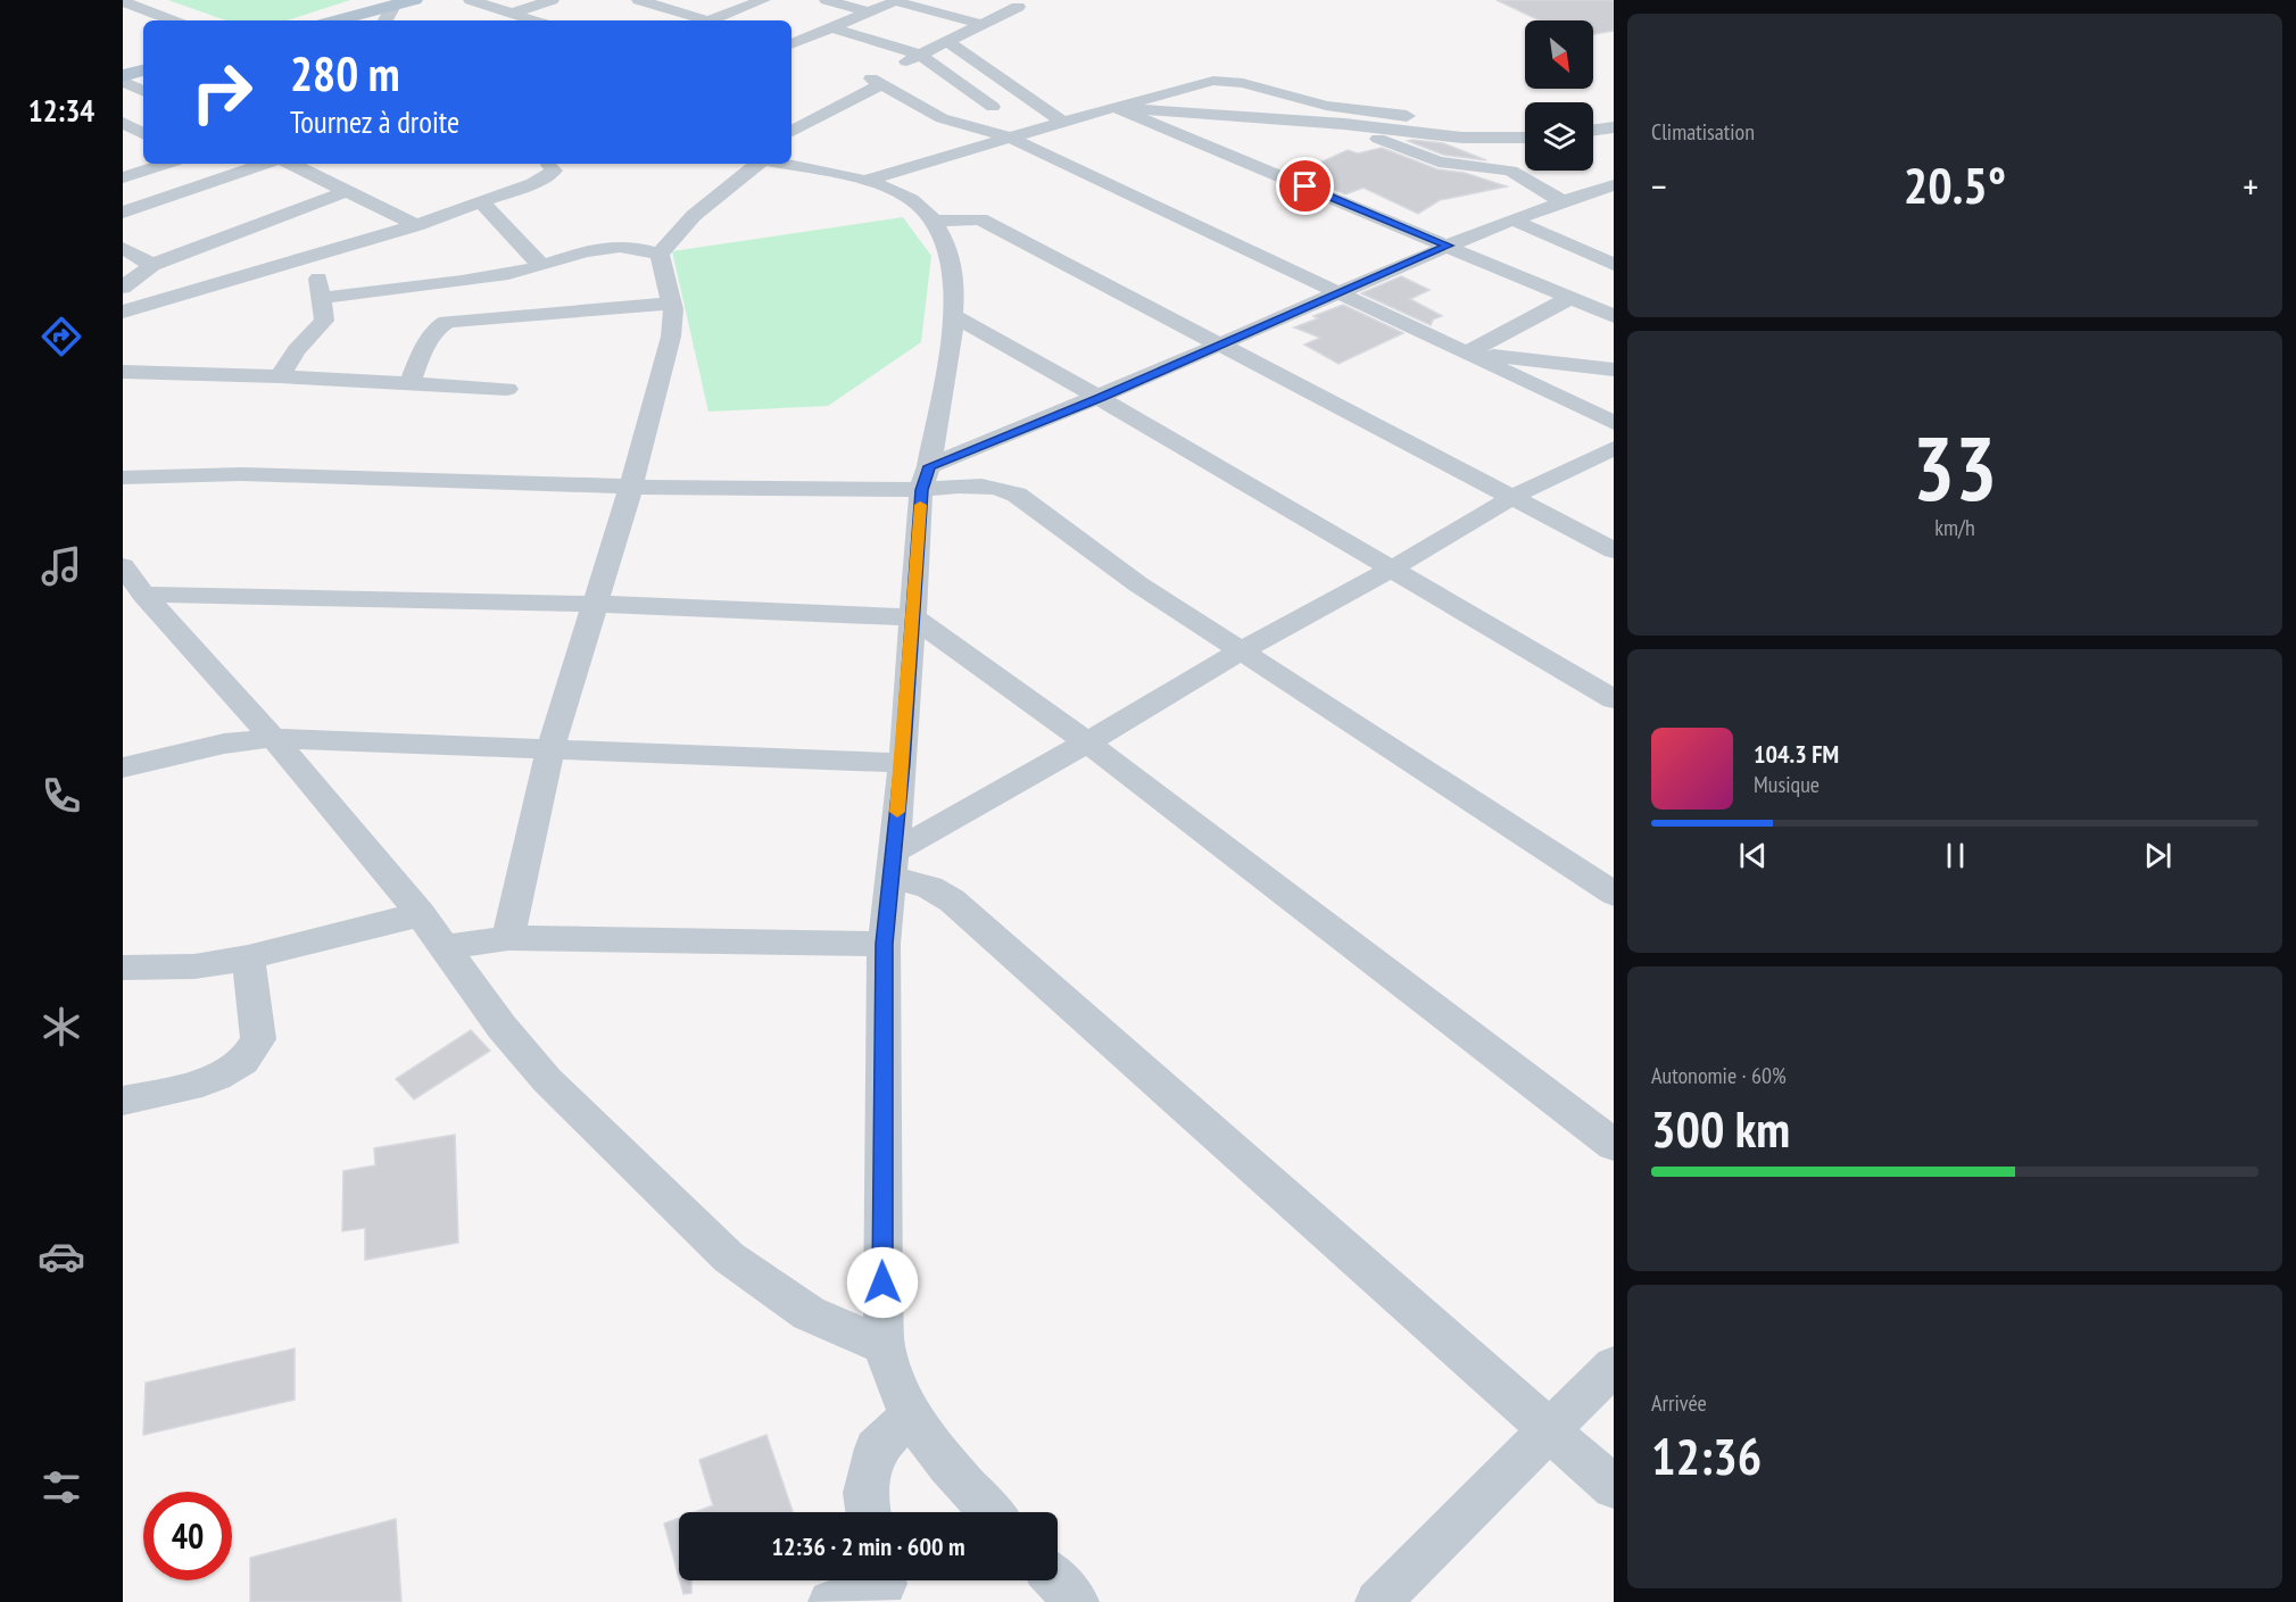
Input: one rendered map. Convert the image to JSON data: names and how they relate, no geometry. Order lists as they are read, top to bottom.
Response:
{
  "north": "bottom right",
  "page": {
    "tabs": "12:34",
    "tile": [
      "Climatisation",
      ["33", "km/h"],
      ["Autonomie · 60%", "300 km"],
      ["Arrivée", "12:36"]
    ],
    "turn": ["280 m", "Tournez à droite"],
    "heat": ["−", "20.5°", "+"],
    "song": ["104.3 FM", "Musique"],
    "limit": "40",
    "trip": "12:36 · 2 min · 600 m"
  }
}
